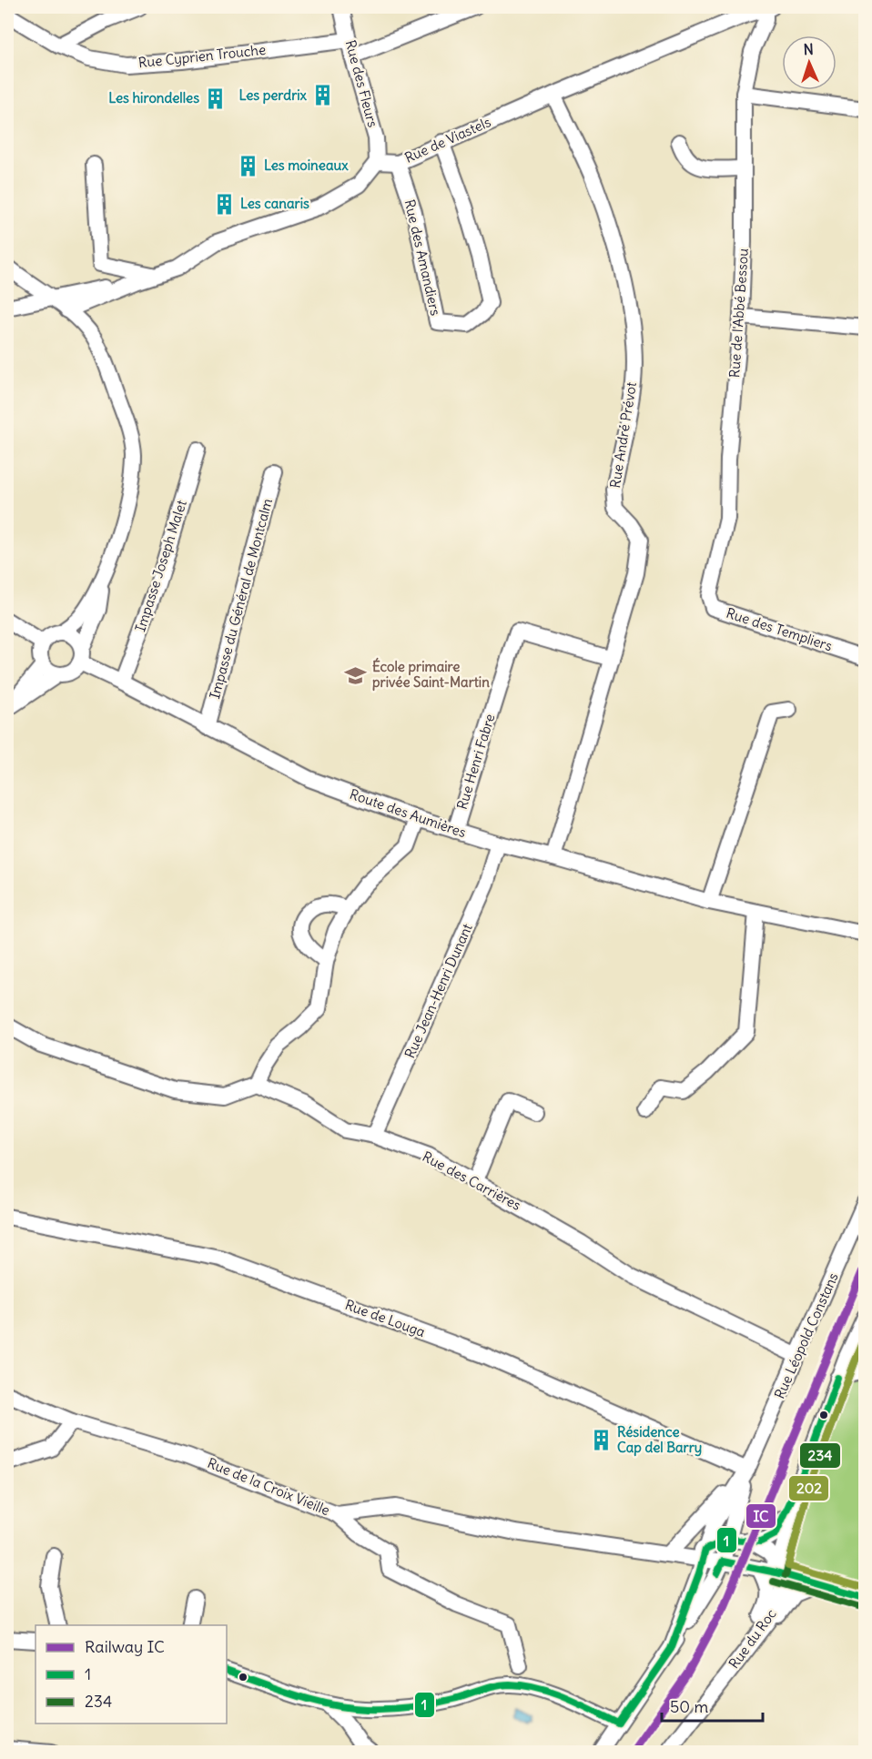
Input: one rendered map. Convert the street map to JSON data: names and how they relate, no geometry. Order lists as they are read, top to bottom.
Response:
{
  "streets": {
    "street": [
      "Rue Cyprien Trouche",
      "Rue des Fleurs",
      "Rue de Viastels",
      "Rue des Amandiers",
      "Rue de l'Abbé Bessou",
      "Rue André Prévot",
      "Impasse Joseph Malet",
      "Impasse du Général de Montcalm",
      "Rue des Templiers",
      "Rue Henri Fabre",
      "Route des Aumières",
      "Rue Jean-Henri Dunant",
      "Rue des Carrières",
      "Rue de Louga",
      "Rue Léopold Constans",
      "Rue de la Croix Vieille",
      "Rue du Roc"
    ]
  },
  "crossings": [
    ["Rue Cyprien Trouche", "Rue des Fleurs"],
    ["Rue des Fleurs", "Rue de Viastels"],
    ["Rue de Viastels", "Rue des Amandiers"],
    ["Rue de Viastels", "Rue de l'Abbé Bessou"],
    ["Rue de Viastels", "Rue André Prévot"],
    ["Rue de l'Abbé Bessou", "Rue des Templiers"],
    ["Rue André Prévot", "Rue Henri Fabre"],
    ["Impasse Joseph Malet", "Route des Aumières"],
    ["Impasse du Général de Montcalm", "Route des Aumières"],
    ["Rue Henri Fabre", "Route des Aumières"],
    ["Route des Aumières", "Rue Jean-Henri Dunant"],
    ["Rue Jean-Henri Dunant", "Rue des Carrières"],
    ["Rue des Carrières", "Rue Léopold Constans"],
    ["Rue de Louga", "Rue Léopold Constans"],
    ["Rue Léopold Constans", "Rue de la Croix Vieille"],
    ["Rue de la Croix Vieille", "Rue du Roc"]
  ],
  "places": {
    "building": [
      "Les perdrix",
      "Les hirondelles",
      "Les moineaux",
      "Les canaris",
      "Résidence Cap del Barry"
    ],
    "school or university": ["École primaire privée Saint-Martin"]
  },
  "lines": [
    "rail line IC",
    "transit line 234",
    "transit line 202",
    "transit line 1"
  ],
  "legend": ["Railway IC", "1", "234"],
  "scale_bar": "50 m",
  "north": "top"
}
